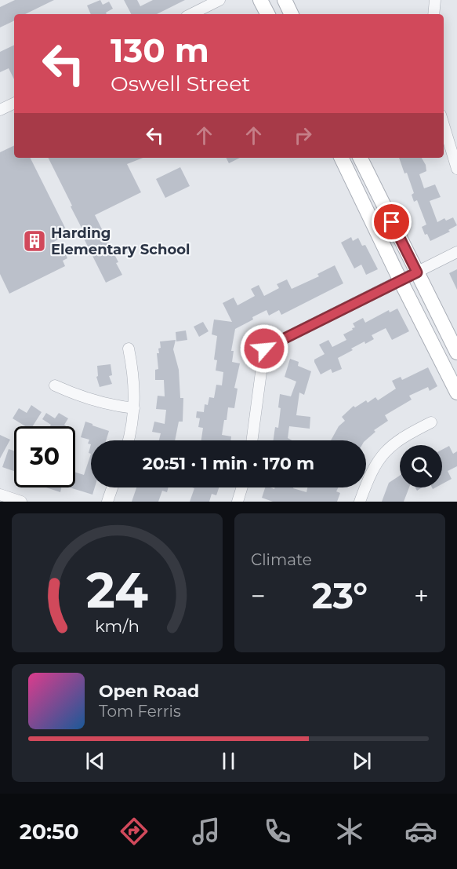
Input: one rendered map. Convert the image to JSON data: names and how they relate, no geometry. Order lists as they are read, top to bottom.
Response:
{
  "places": {
    "building": ["Harding Elementary School"]
  },
  "page": {
    "turn": ["130 m", "Oswell Street"],
    "limit": "30",
    "trip": "20:51 · 1 min · 170 m",
    "tile": "Climate",
    "heat": ["−", "23°", "+"],
    "song": ["Open Road", "Tom Ferris"],
    "tabs": "20:50",
    "gauge": ["24", "km/h"]
  }
}
